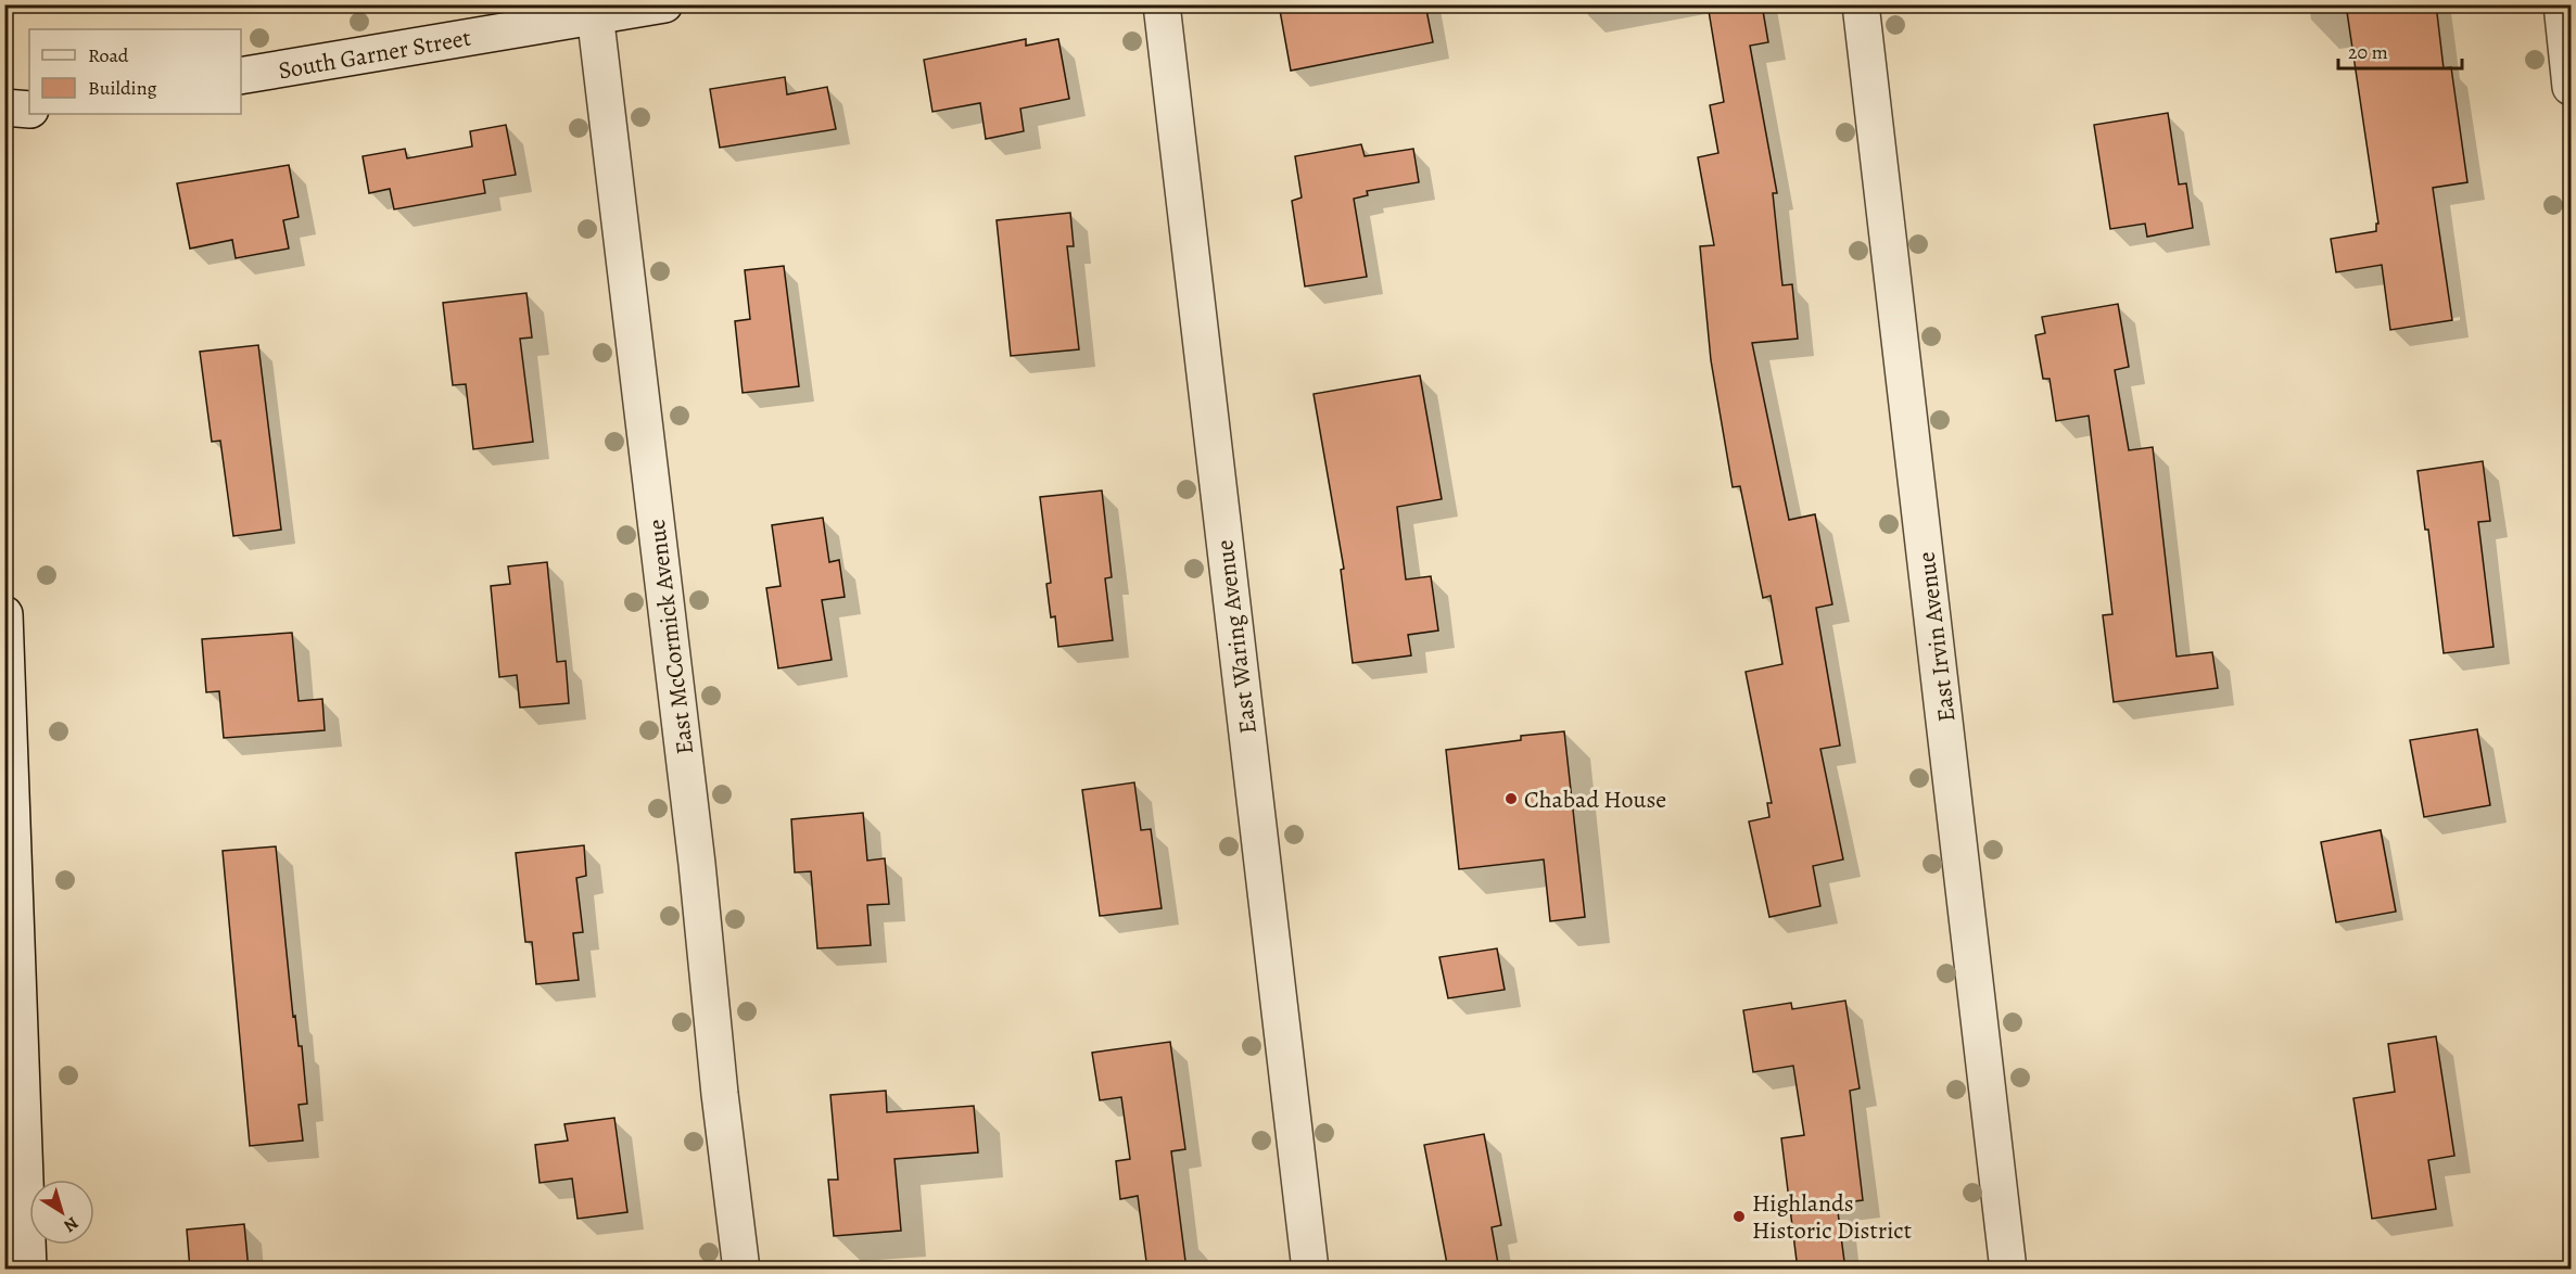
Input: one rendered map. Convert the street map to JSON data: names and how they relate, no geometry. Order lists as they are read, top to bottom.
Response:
{
  "streets": {
    "street": [
      "South Garner Street",
      "East McCormick Avenue",
      "East Waring Avenue",
      "East Irvin Avenue"
    ]
  },
  "crossings": [
    ["South Garner Street", "East McCormick Avenue"]
  ],
  "places": ["Chabad House", "Highlands Historic District"],
  "legend": ["Road", "Building"],
  "scale_bar": "20 m",
  "north": "bottom right"
}
